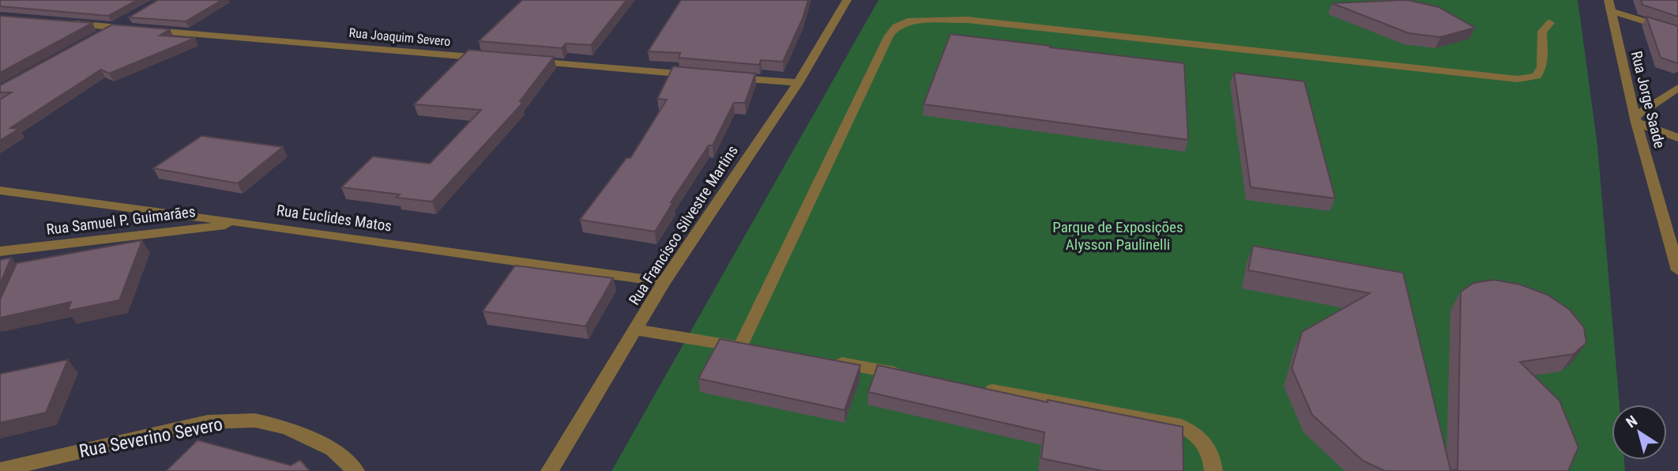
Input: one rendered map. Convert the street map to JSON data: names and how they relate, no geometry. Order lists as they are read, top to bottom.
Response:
{
  "streets": {
    "street": [
      "Rua Joaquim Severo",
      "Rua Jorge Saade",
      "Rua Euclides Matos",
      "Rua Samuel P. Guimarães",
      "Rua Francisco Silvestre Martins",
      "Rua Severino Severo"
    ]
  },
  "crossings": [
    ["Rua Euclides Matos", "Rua Samuel P. Guimarães"],
    ["Rua Euclides Matos", "Rua Francisco Silvestre Martins"]
  ],
  "parks": ["Parque de Exposições Alysson Paulinelli"],
  "north": "top left"
}
